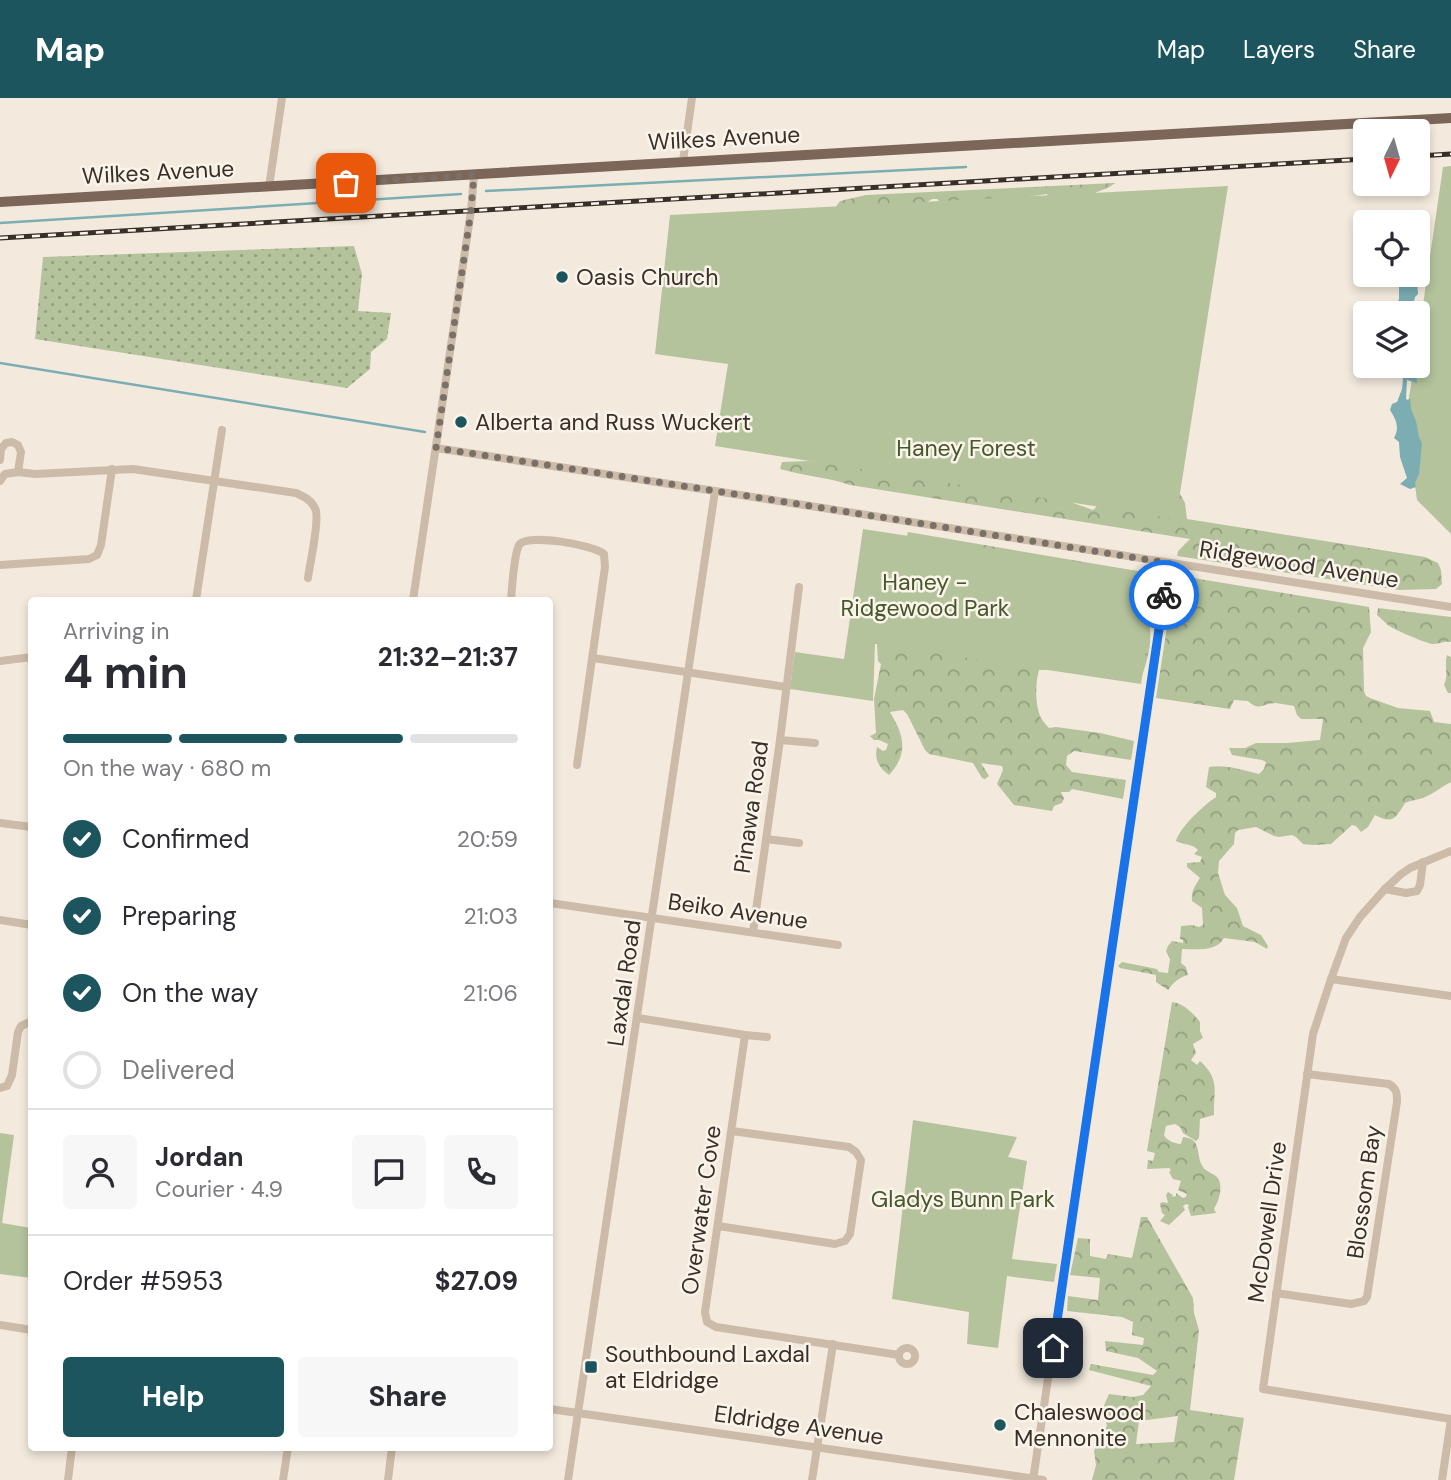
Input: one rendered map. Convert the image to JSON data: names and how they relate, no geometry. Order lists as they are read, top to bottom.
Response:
{
  "streets": {
    "main road": ["Wilkes Avenue"],
    "street": [
      "Ridgewood Avenue",
      "Pinawa Road",
      "Beiko Avenue",
      "Laxdal Road",
      "Blossom Bay",
      "Overwater Cove",
      "McDowell Drive",
      "Eldridge Avenue"
    ]
  },
  "crossings": [
    ["Ridgewood Avenue", "Laxdal Road"],
    ["Pinawa Road", "Beiko Avenue"],
    ["Beiko Avenue", "Laxdal Road"],
    ["Laxdal Road", "Eldridge Avenue"],
    ["Blossom Bay", "McDowell Drive"]
  ],
  "parks": ["Haney Forest", "Haney - Ridgewood Park", "Gladys Bunn Park"],
  "places": {
    "other": ["Oasis Church", "Alberta and Russ Wuckert", "Chaleswood Mennonite"],
    "transit": ["Southbound Laxdal at Eldridge"]
  },
  "north": "bottom",
  "page": {
    "header": "Map",
    "nav": ["Map", "Layers", "Share"],
    "heading": ["4 min", "Arriving in", "21:32–21:37"],
    "panel": [
      "Jordan",
      "Courier · 4.9",
      "Order #5953",
      "$27.09"
    ],
    "bar": "On the way · 680 m",
    "list": [
      ["Confirmed", "20:59"],
      ["Preparing", "21:03"],
      ["On the way", "21:06"],
      "Delivered"
    ],
    "buttons": ["Help", "Share"]
  }
}
